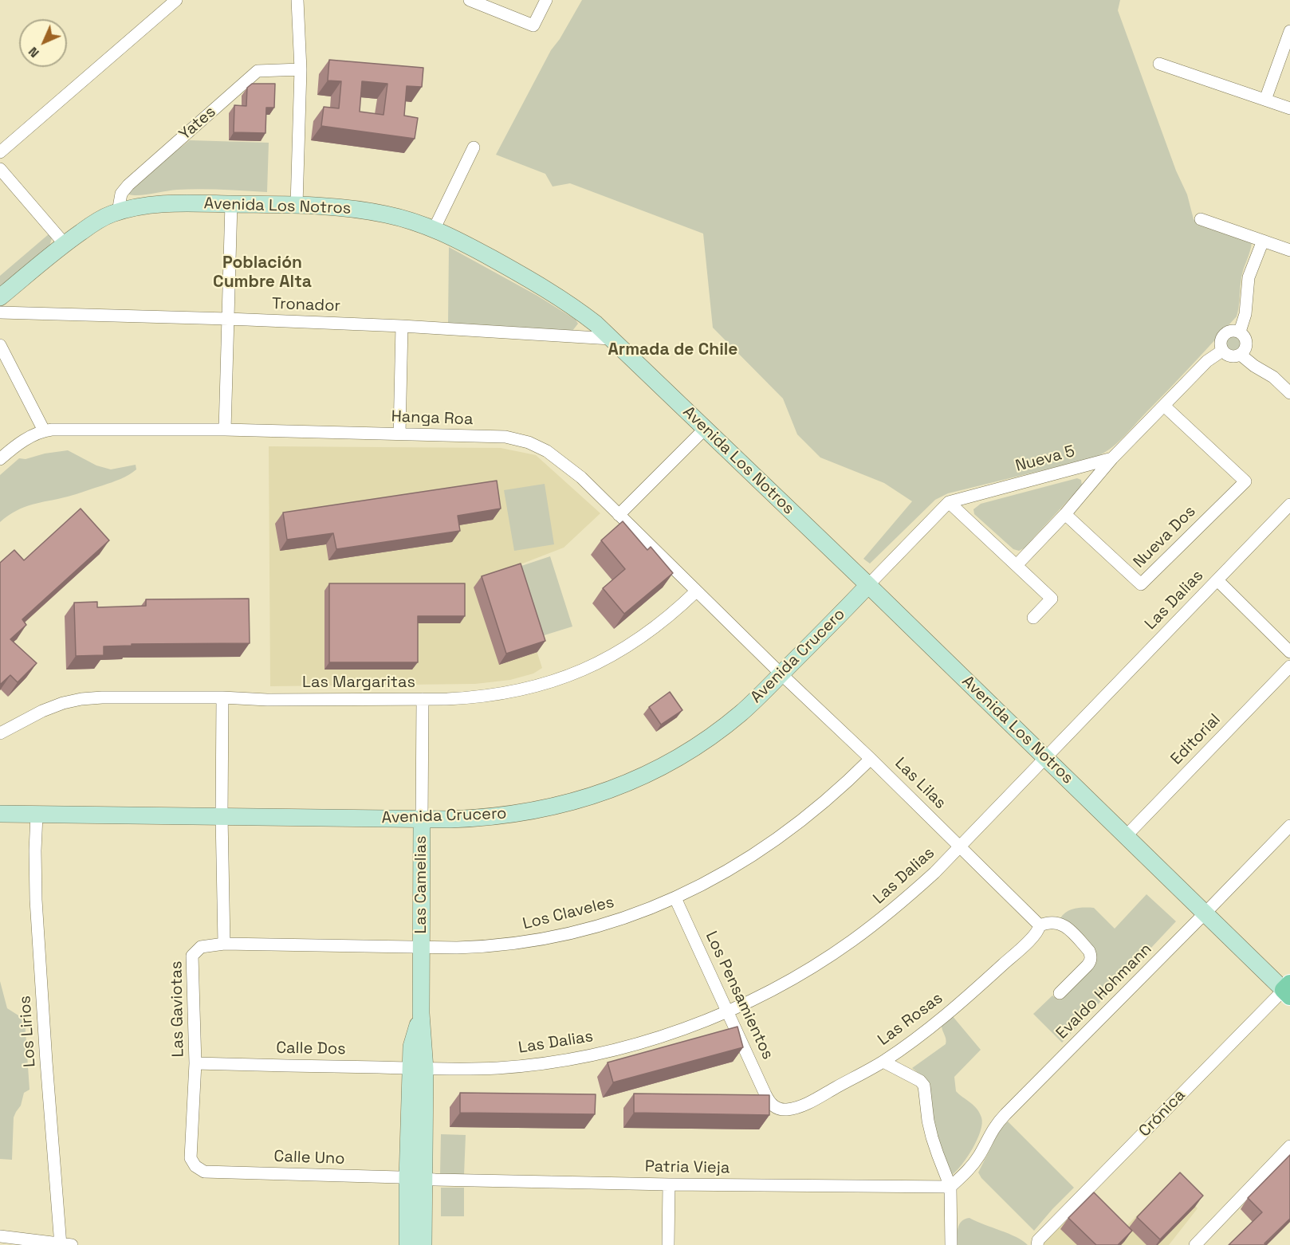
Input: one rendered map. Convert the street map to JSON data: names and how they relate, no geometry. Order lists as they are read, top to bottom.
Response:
{
  "streets": {
    "main road": ["Avenida Los Notros", "Avenida Crucero", "Las Camelias"],
    "street": [
      "Yates",
      "Tronador",
      "Hanga Roa",
      "Nueva 5",
      "Nueva Dos",
      "Las Dalias",
      "Las Margaritas",
      "Editorial",
      "Las Lilas",
      "Los Claveles",
      "Evaldo Hohmann",
      "Los Pensamientos",
      "Las Gaviotas",
      "Las Rosas",
      "Los Lirios",
      "Calle Dos",
      "Crónica",
      "Calle Uno",
      "Patria Vieja"
    ]
  },
  "crossings": [
    ["Yates", "Avenida Los Notros"],
    ["Avenida Los Notros", "Tronador"],
    ["Avenida Los Notros", "Las Dalias"],
    ["Avenida Los Notros", "Avenida Crucero"],
    ["Avenida Los Notros", "Editorial"],
    ["Avenida Los Notros", "Evaldo Hohmann"],
    ["Avenida Los Notros", "Crónica"],
    ["Hanga Roa", "Avenida Crucero"],
    ["Hanga Roa", "Las Margaritas"],
    ["Hanga Roa", "Las Lilas"],
    ["Las Dalias", "Las Lilas"],
    ["Las Dalias", "Las Camelias"],
    ["Las Dalias", "Los Pensamientos"],
    ["Las Dalias", "Calle Dos"],
    ["Avenida Crucero", "Las Lilas"],
    ["Avenida Crucero", "Las Camelias"],
    ["Avenida Crucero", "Los Lirios"],
    ["Las Margaritas", "Las Camelias"],
    ["Las Lilas", "Los Claveles"],
    ["Las Lilas", "Las Rosas"],
    ["Las Camelias", "Los Claveles"],
    ["Las Camelias", "Calle Dos"],
    ["Las Camelias", "Calle Uno"],
    ["Las Camelias", "Patria Vieja"],
    ["Los Claveles", "Los Pensamientos"],
    ["Los Claveles", "Las Gaviotas"],
    ["Evaldo Hohmann", "Patria Vieja"],
    ["Los Pensamientos", "Las Rosas"],
    ["Las Gaviotas", "Calle Dos"],
    ["Las Gaviotas", "Calle Uno"],
    ["Calle Uno", "Patria Vieja"]
  ],
  "districts": ["Población Cumbre Alta", "Armada de Chile"],
  "north": "bottom left"
}
